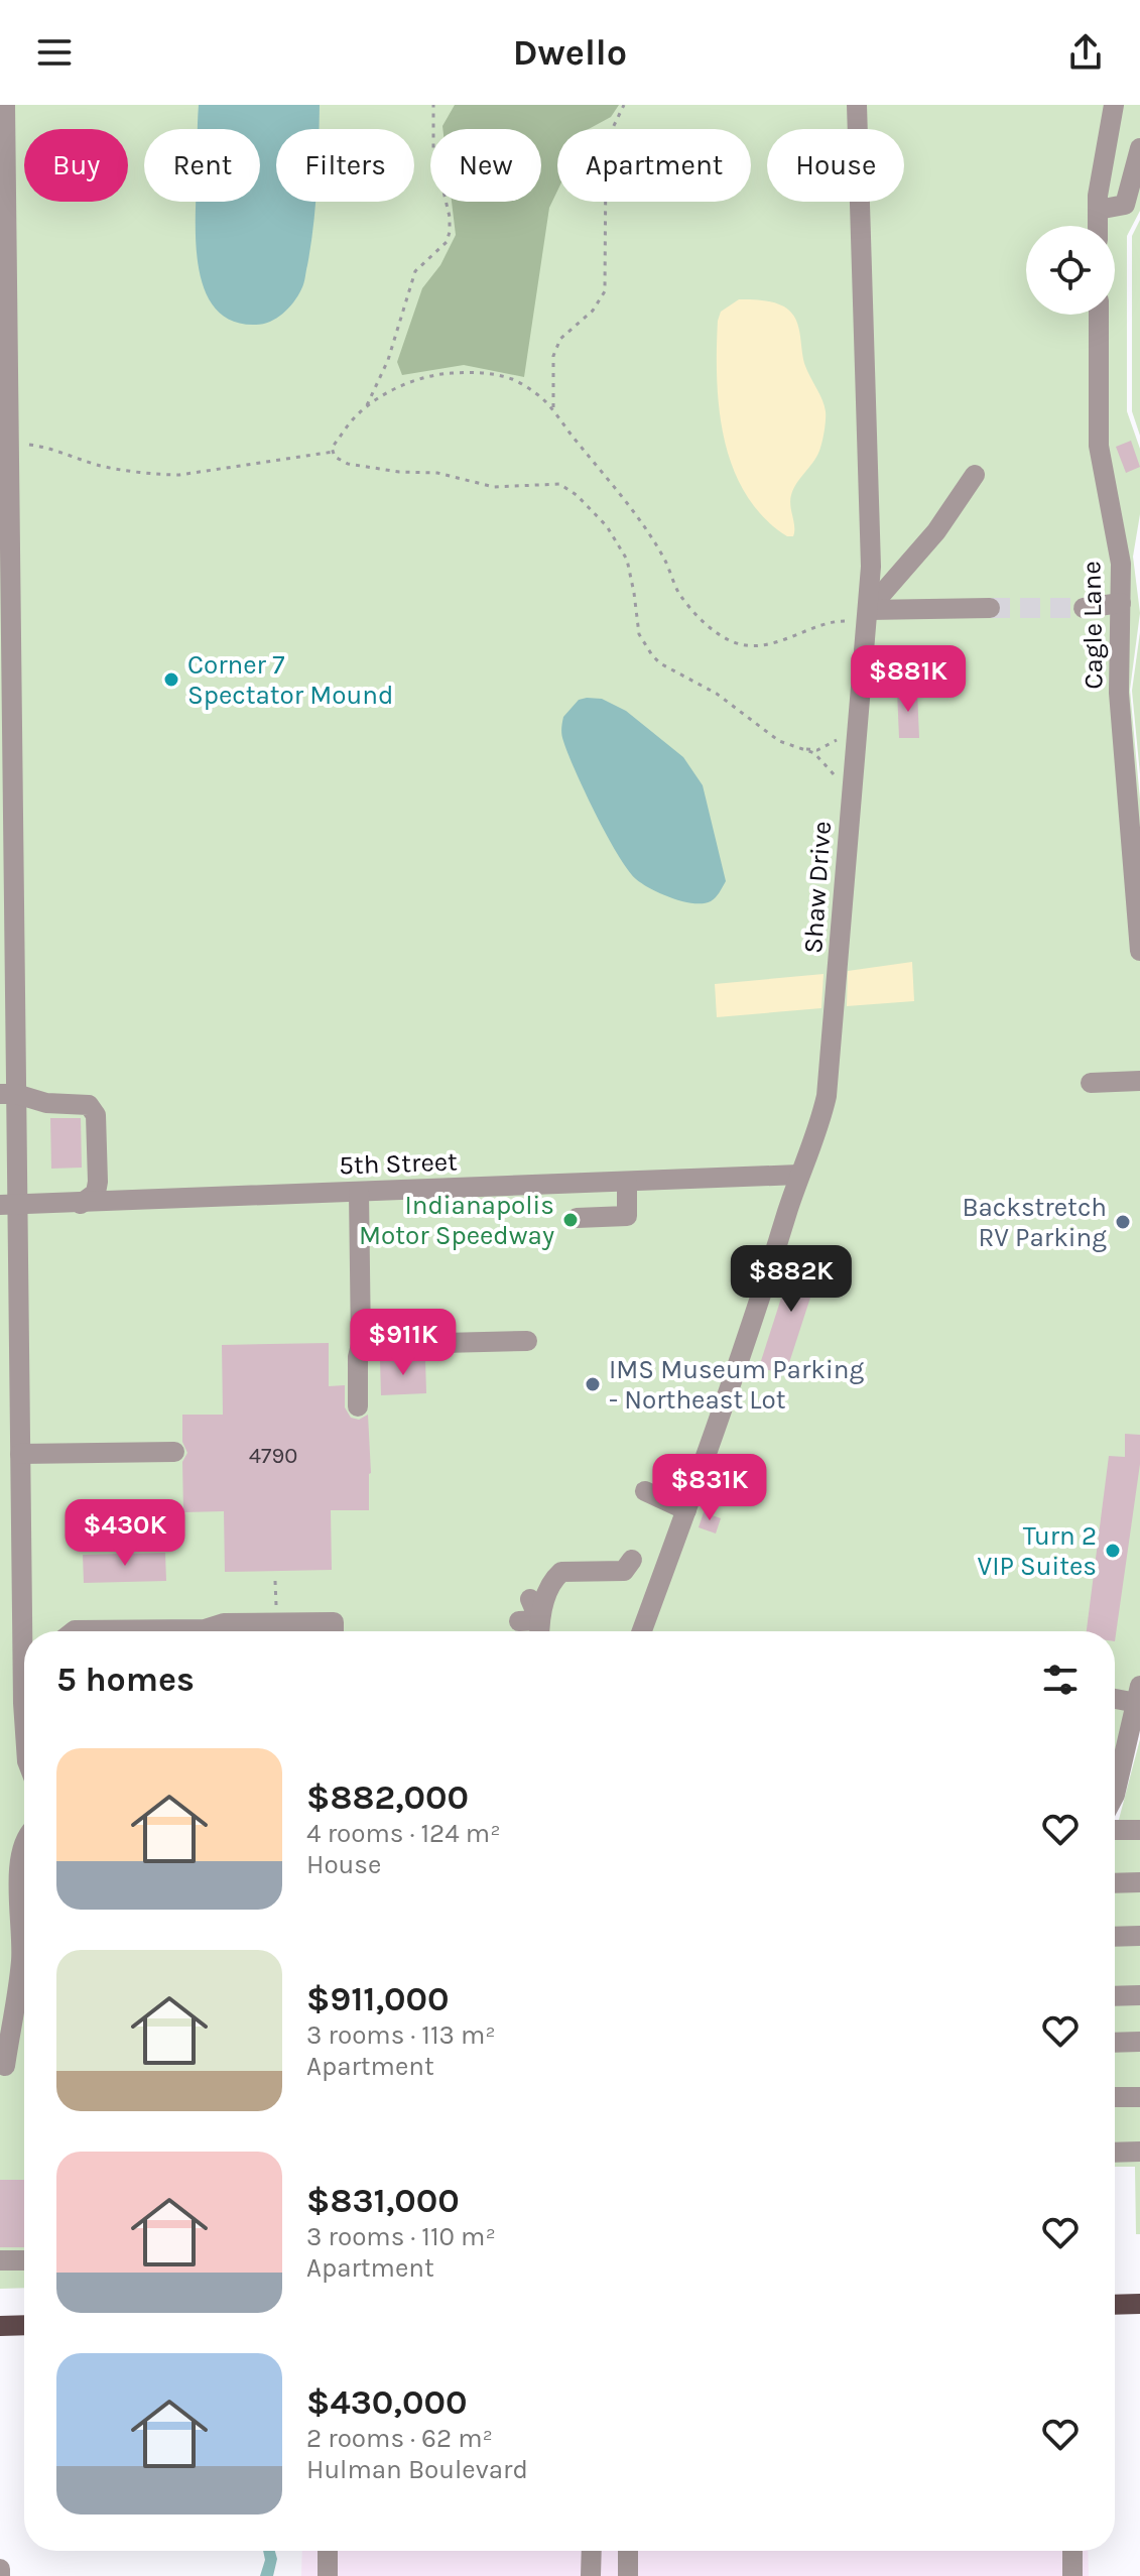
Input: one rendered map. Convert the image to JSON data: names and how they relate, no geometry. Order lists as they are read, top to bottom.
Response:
{
  "streets": {
    "street": ["Cagle Lane", "Shaw Drive", "5th Street"]
  },
  "crossings": [
    ["Shaw Drive", "5th Street"]
  ],
  "places": [
    "Corner 7 Spectator Mound",
    "Indianapolis Motor Speedway",
    "Backstretch RV Parking",
    "IMS Museum Parking - Northeast Lot",
    "Turn 2 VIP Suites"
  ],
  "house_numbers": ["4790"],
  "page": {
    "header": "Dwello",
    "chip": [
      "Buy",
      "Rent",
      "Filters",
      "New",
      "Apartment",
      "House"
    ],
    "price": [
      "$881K",
      "$882K",
      "$911K",
      "$831K",
      "$430K"
    ],
    "heading": "5 homes",
    "list": [
      {
        "name": "$882,000",
        "note": "4 rooms · 124 m² · House"
      },
      {
        "name": "$911,000",
        "note": "3 rooms · 113 m² · Apartment"
      },
      {
        "name": "$831,000",
        "note": "3 rooms · 110 m² · Apartment"
      },
      {
        "name": "$430,000",
        "note": "2 rooms · 62 m² · Hulman Boulevard"
      }
    ]
  }
}
